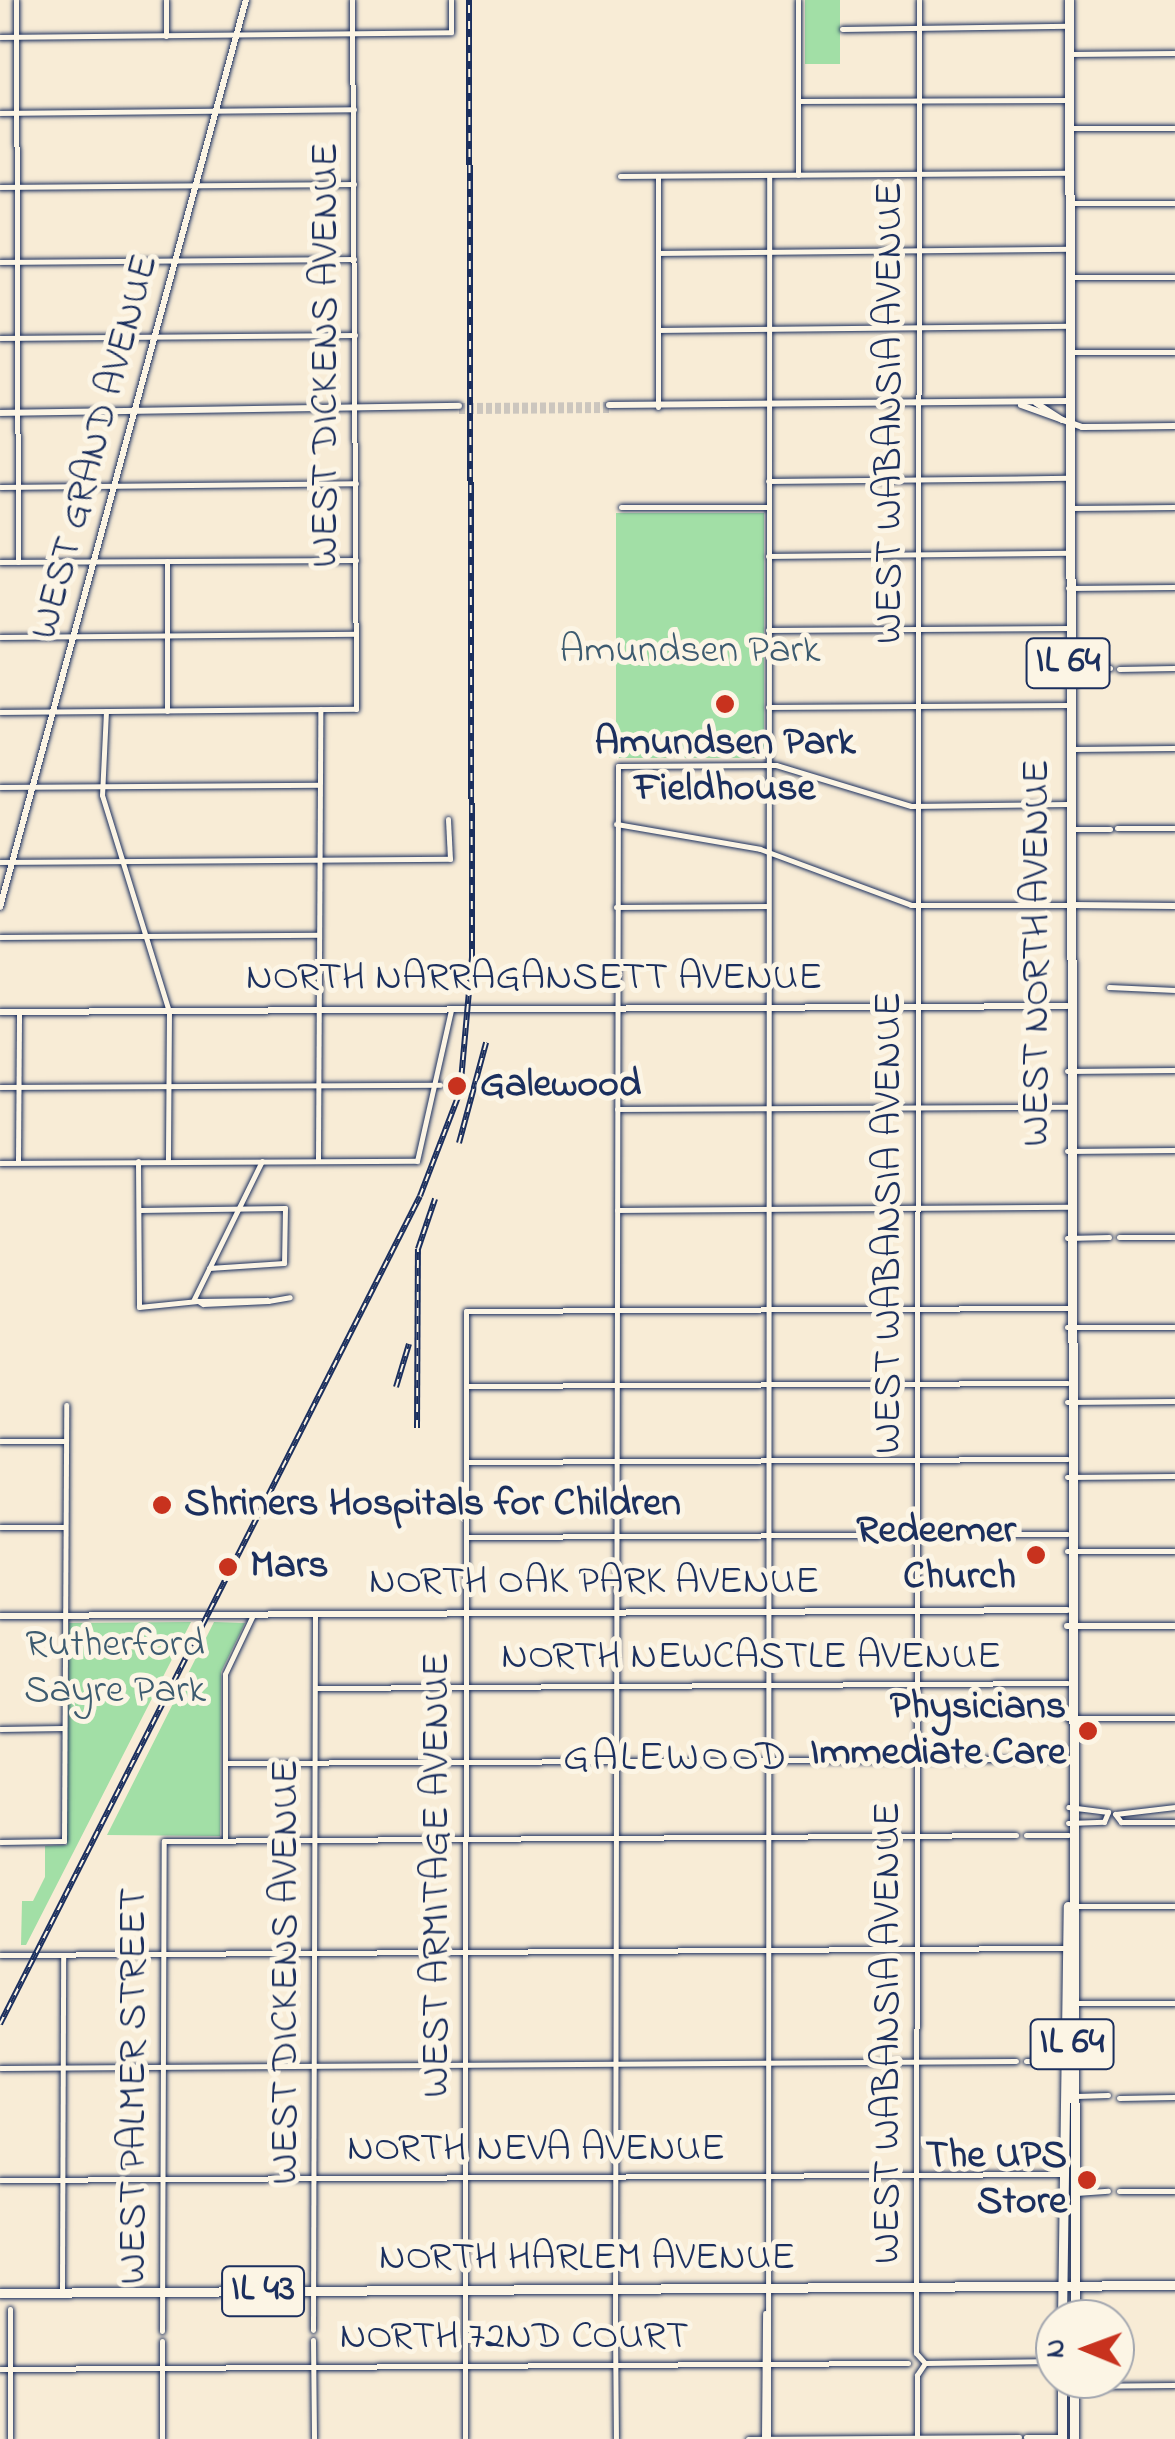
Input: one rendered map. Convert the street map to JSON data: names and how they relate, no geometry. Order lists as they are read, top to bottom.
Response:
{
  "streets": {
    "main road": [
      "IL 64",
      "WEST NORTH AVENUE",
      "NORTH HARLEM AVENUE",
      "IL 43"
    ],
    "street": [
      "WEST DICKENS AVENUE",
      "WEST WABANSIA AVENUE",
      "WEST GRAND AVENUE",
      "NORTH NARRAGANSETT AVENUE",
      "NORTH OAK PARK AVENUE",
      "NORTH NEWCASTLE AVENUE",
      "WEST ARMITAGE AVENUE",
      "WEST PALMER STREET",
      "NORTH NEVA AVENUE",
      "NORTH 72ND COURT"
    ]
  },
  "crossings": [
    ["WEST DICKENS AVENUE", "NORTH OAK PARK AVENUE"],
    ["WEST DICKENS AVENUE", "NORTH NEWCASTLE AVENUE"],
    ["WEST DICKENS AVENUE", "NORTH NEVA AVENUE"],
    ["WEST DICKENS AVENUE", "NORTH HARLEM AVENUE"],
    ["WEST WABANSIA AVENUE", "NORTH NARRAGANSETT AVENUE"],
    ["WEST WABANSIA AVENUE", "NORTH OAK PARK AVENUE"],
    ["WEST WABANSIA AVENUE", "NORTH NEWCASTLE AVENUE"],
    ["WEST WABANSIA AVENUE", "NORTH NEVA AVENUE"],
    ["WEST WABANSIA AVENUE", "NORTH HARLEM AVENUE"],
    ["IL 64", "WEST NORTH AVENUE"],
    ["IL 64", "NORTH HARLEM AVENUE"],
    ["WEST NORTH AVENUE", "NORTH NARRAGANSETT AVENUE"],
    ["WEST NORTH AVENUE", "NORTH OAK PARK AVENUE"],
    ["WEST NORTH AVENUE", "NORTH NEWCASTLE AVENUE"],
    ["WEST NORTH AVENUE", "NORTH NEVA AVENUE"],
    ["WEST NORTH AVENUE", "NORTH HARLEM AVENUE"],
    ["NORTH OAK PARK AVENUE", "WEST ARMITAGE AVENUE"],
    ["NORTH NEWCASTLE AVENUE", "WEST ARMITAGE AVENUE"],
    ["WEST ARMITAGE AVENUE", "NORTH NEVA AVENUE"],
    ["WEST ARMITAGE AVENUE", "NORTH HARLEM AVENUE"],
    ["WEST ARMITAGE AVENUE", "NORTH 72ND COURT"],
    ["WEST PALMER STREET", "NORTH NEVA AVENUE"],
    ["WEST PALMER STREET", "NORTH HARLEM AVENUE"],
    ["WEST PALMER STREET", "NORTH 72ND COURT"]
  ],
  "districts": ["GALEWOOD"],
  "parks": ["Amundsen Park", "Rutherford Sayre Park"],
  "places": [
    "Amundsen Park Fieldhouse",
    "Galewood",
    "Shriners Hospitals for Children",
    "Redeemer Church",
    "Mars",
    "Physicians Immediate Care",
    "The UPS Store"
  ],
  "north": "left"
}
